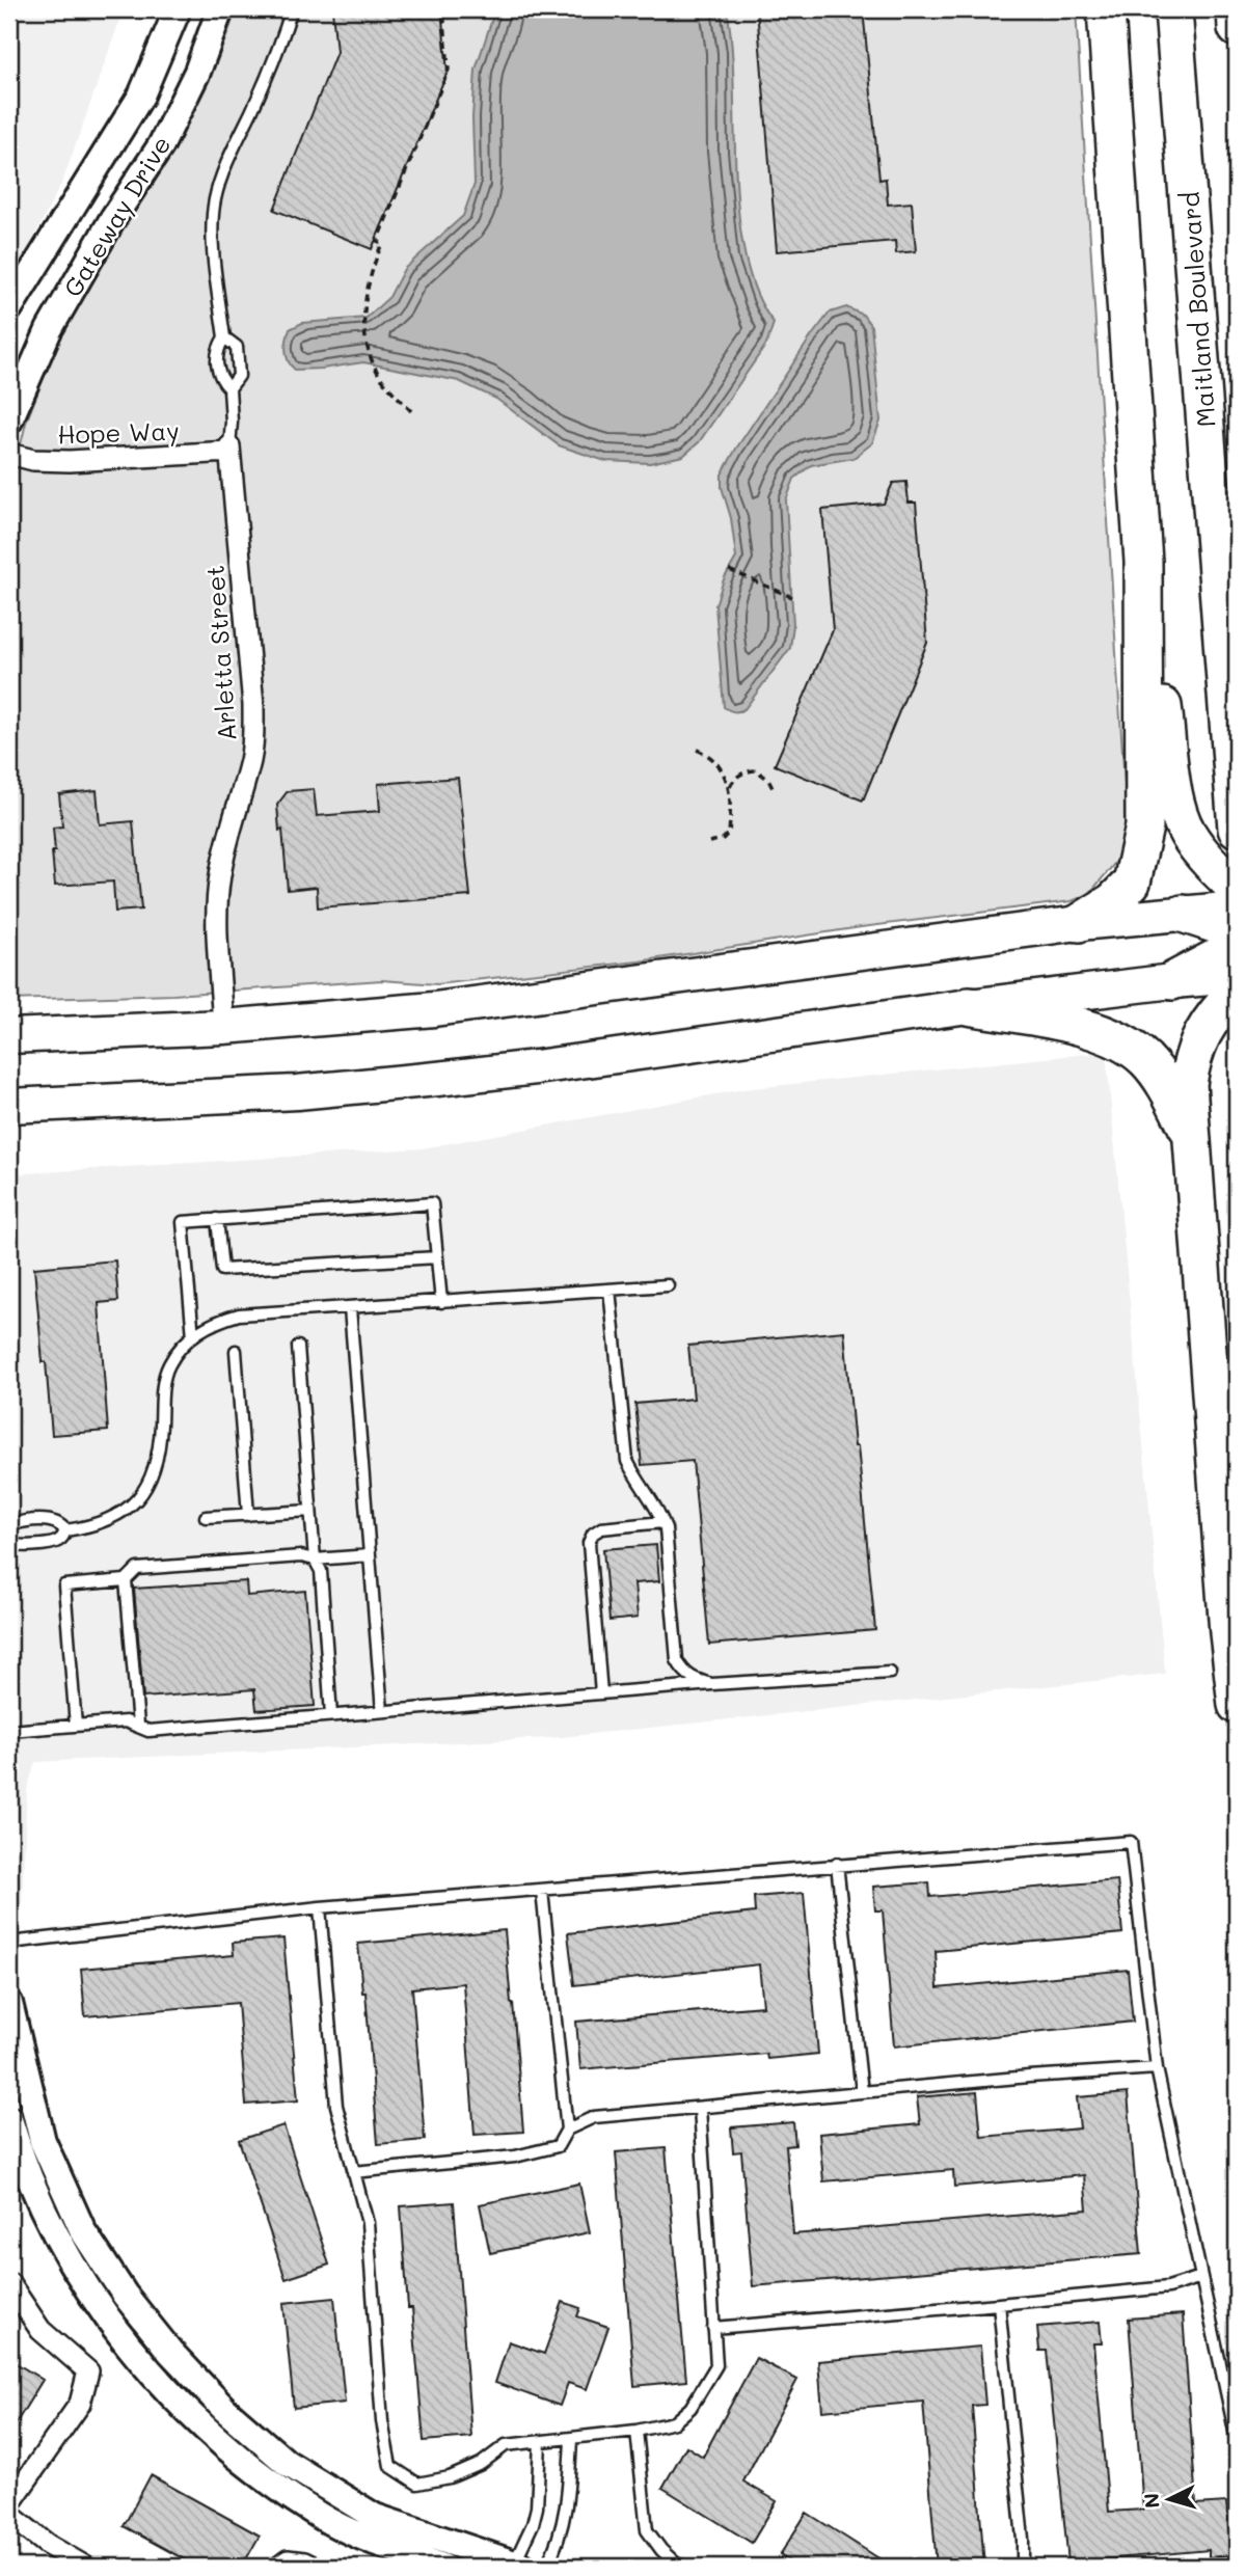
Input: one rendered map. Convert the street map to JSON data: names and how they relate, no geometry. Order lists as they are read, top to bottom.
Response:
{
  "streets": {
    "highway": ["Maitland Boulevard"],
    "street": ["Gateway Drive", "Hope Way", "Arletta Street"]
  },
  "crossings": [
    ["Hope Way", "Arletta Street"]
  ],
  "north": "left"
}
